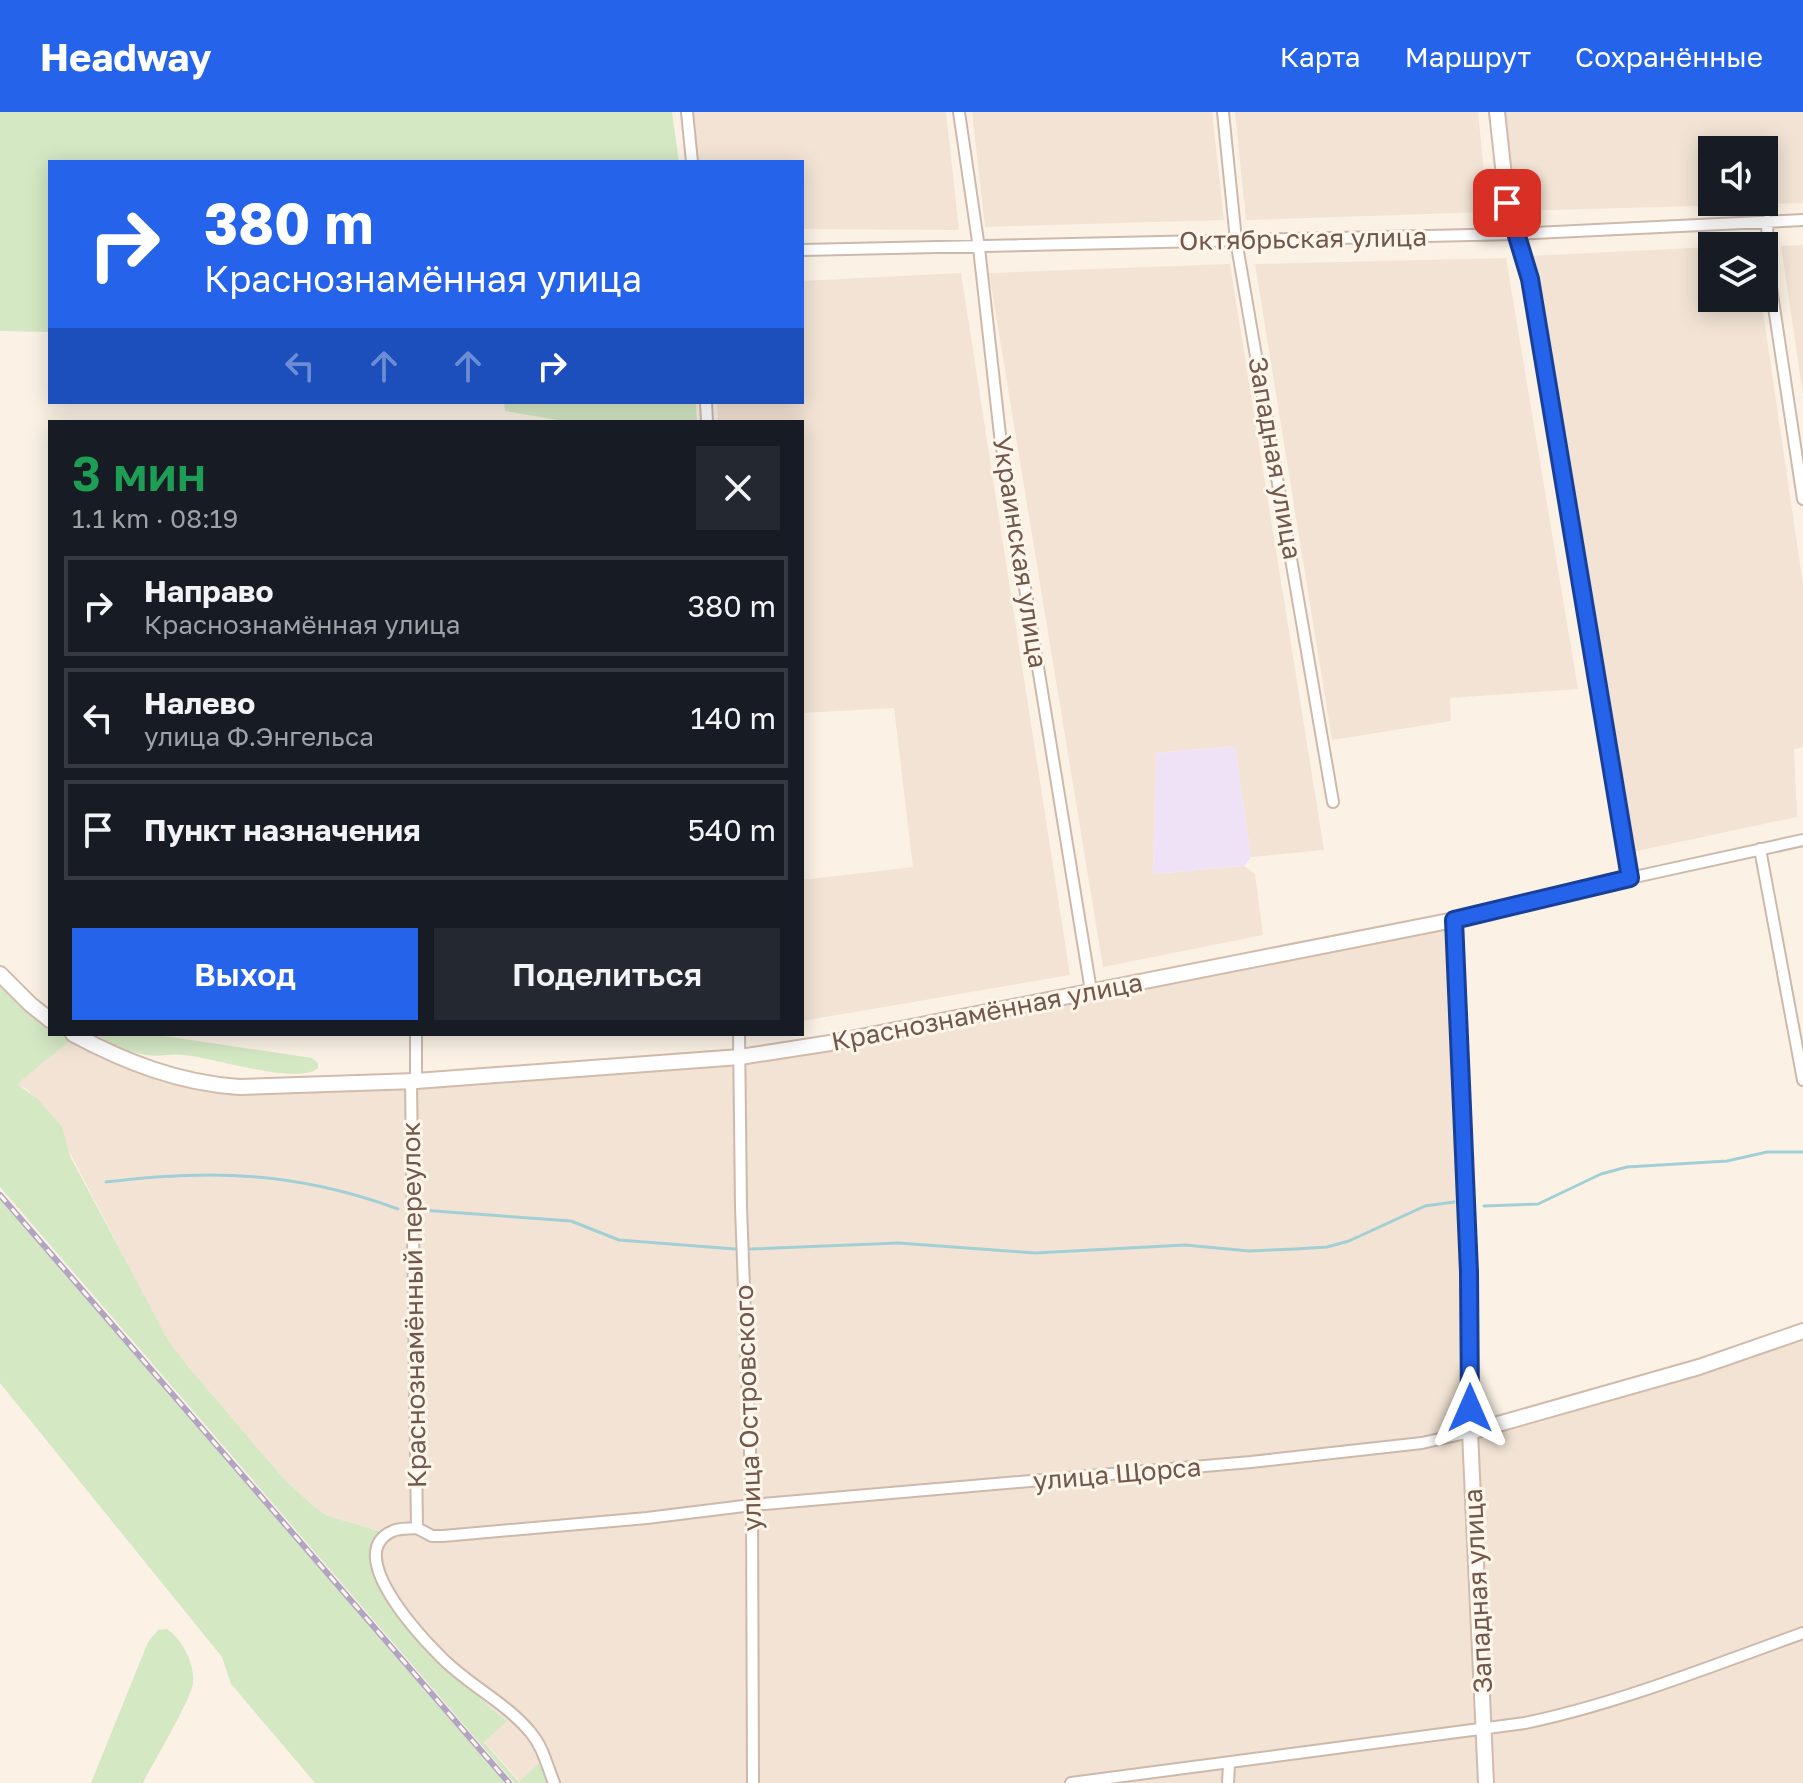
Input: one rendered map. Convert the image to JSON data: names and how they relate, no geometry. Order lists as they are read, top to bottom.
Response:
{
  "streets": {
    "main road": ["Западная улица", "Краснознамённая улица", "улица Щорса"],
    "street": [
      "Октябрьская улица",
      "Украинская улица",
      "Краснознамённый переулок",
      "улица Островского"
    ]
  },
  "crossings": [
    ["Октябрьская улица", "Западная улица"],
    ["Октябрьская улица", "Украинская улица"],
    ["Западная улица", "Краснознамённая улица"],
    ["Западная улица", "улица Щорса"],
    ["Украинская улица", "Краснознамённая улица"],
    ["Краснознамённая улица", "Краснознамённый переулок"],
    ["Краснознамённая улица", "улица Островского"],
    ["Краснознамённый переулок", "улица Щорса"],
    ["улица Островского", "улица Щорса"]
  ],
  "page": {
    "header": "Headway",
    "nav": ["Карта", "Маршрут", "Сохранённые"],
    "turn": ["380 m", "Краснознамённая улица"],
    "heading": ["3 мин", "1.1 km · 08:19"],
    "list": [
      {
        "name": "Направо",
        "note": "Краснознамённая улица",
        "value": "380 m"
      },
      {
        "name": "Налево",
        "note": "улица Ф.Энгельса",
        "value": "140 m"
      },
      {
        "name": "Пункт назначения",
        "value": "540 m"
      }
    ],
    "buttons": ["Выход", "Поделиться"]
  }
}
